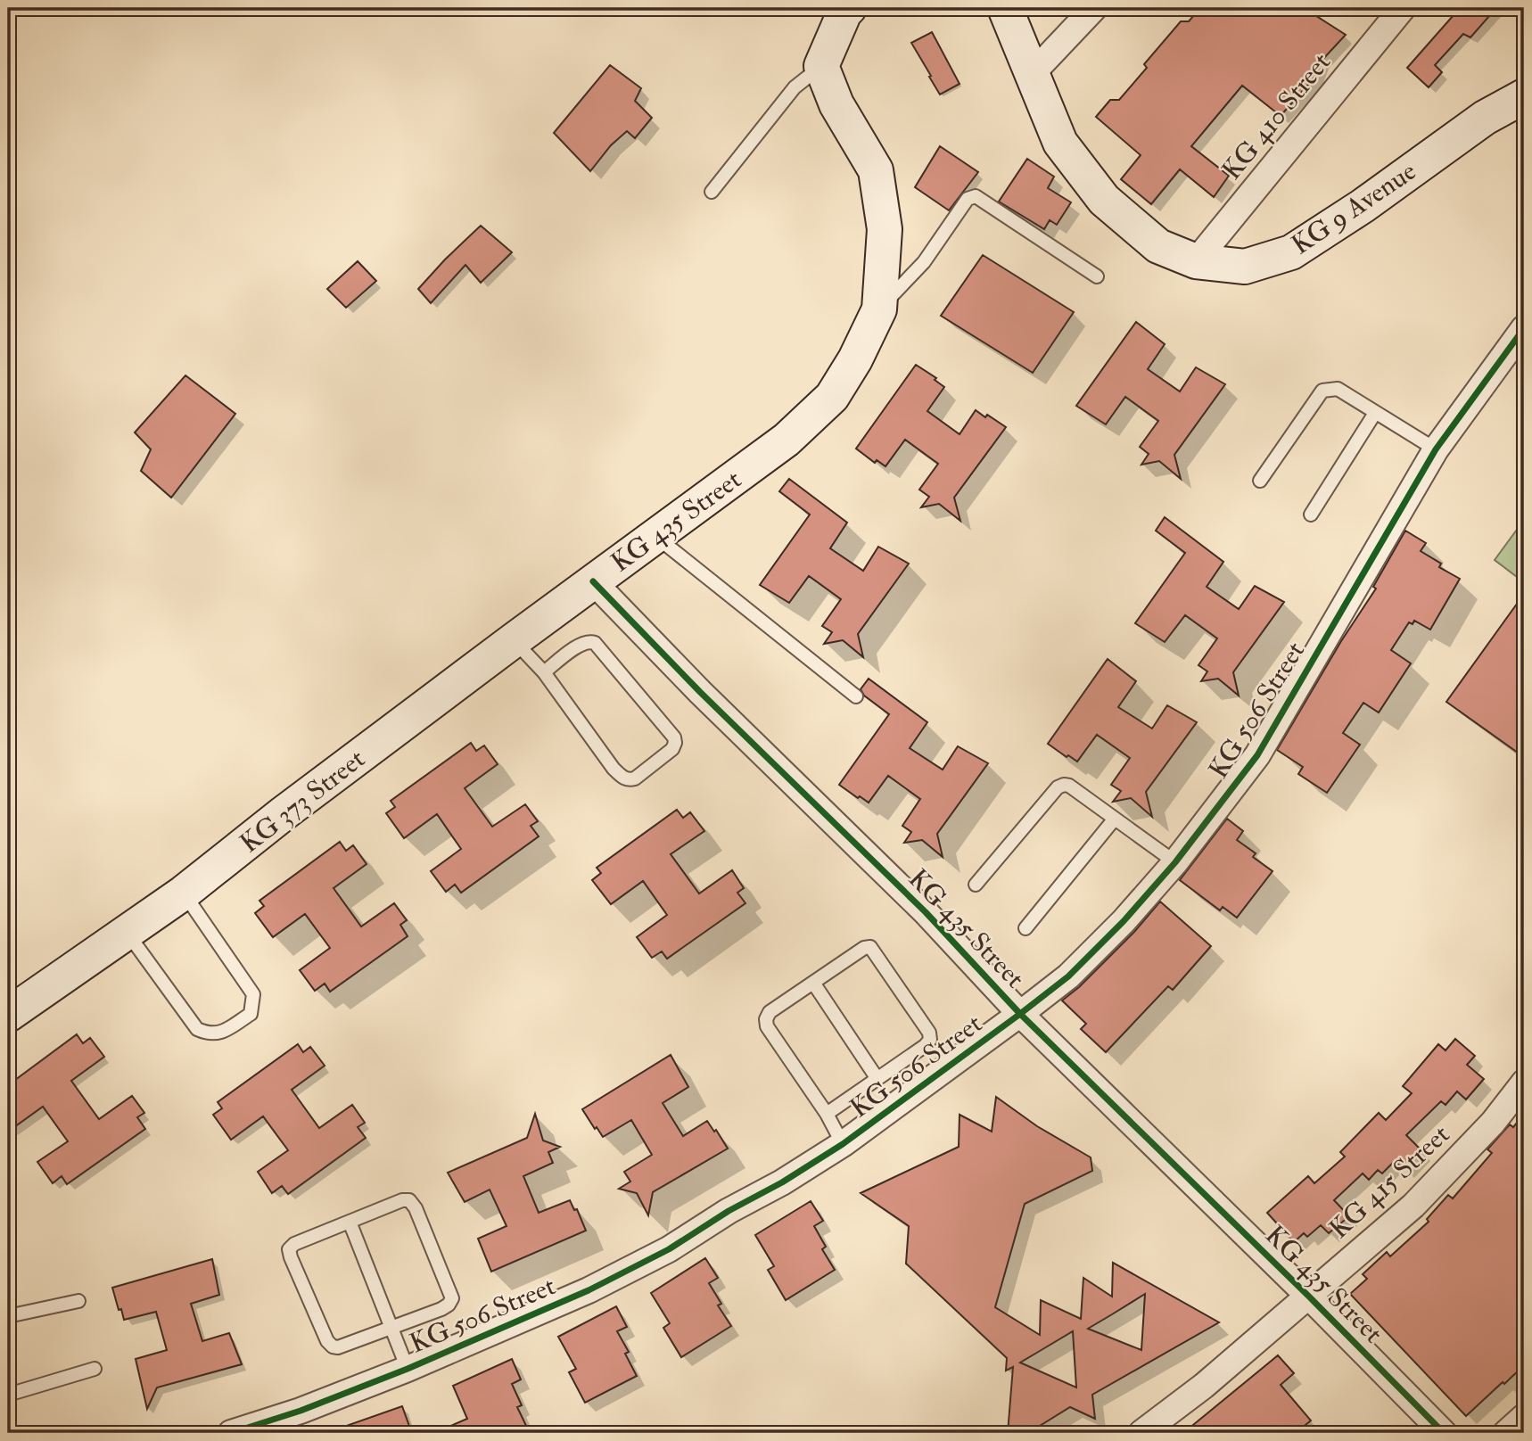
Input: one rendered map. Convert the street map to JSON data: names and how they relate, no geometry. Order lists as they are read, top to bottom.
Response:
{
  "streets": {
    "main road": ["KG 9 Avenue", "KG 435 Street", "KG 373 Street"],
    "street": ["KG 410 Street", "KG 506 Street", "KG 415 Street"]
  },
  "crossings": [
    ["KG 410 Street", "KG 9 Avenue"],
    ["KG 435 Street", "KG 506 Street"],
    ["KG 435 Street", "KG 373 Street"],
    ["KG 435 Street", "KG 415 Street"]
  ]
}
